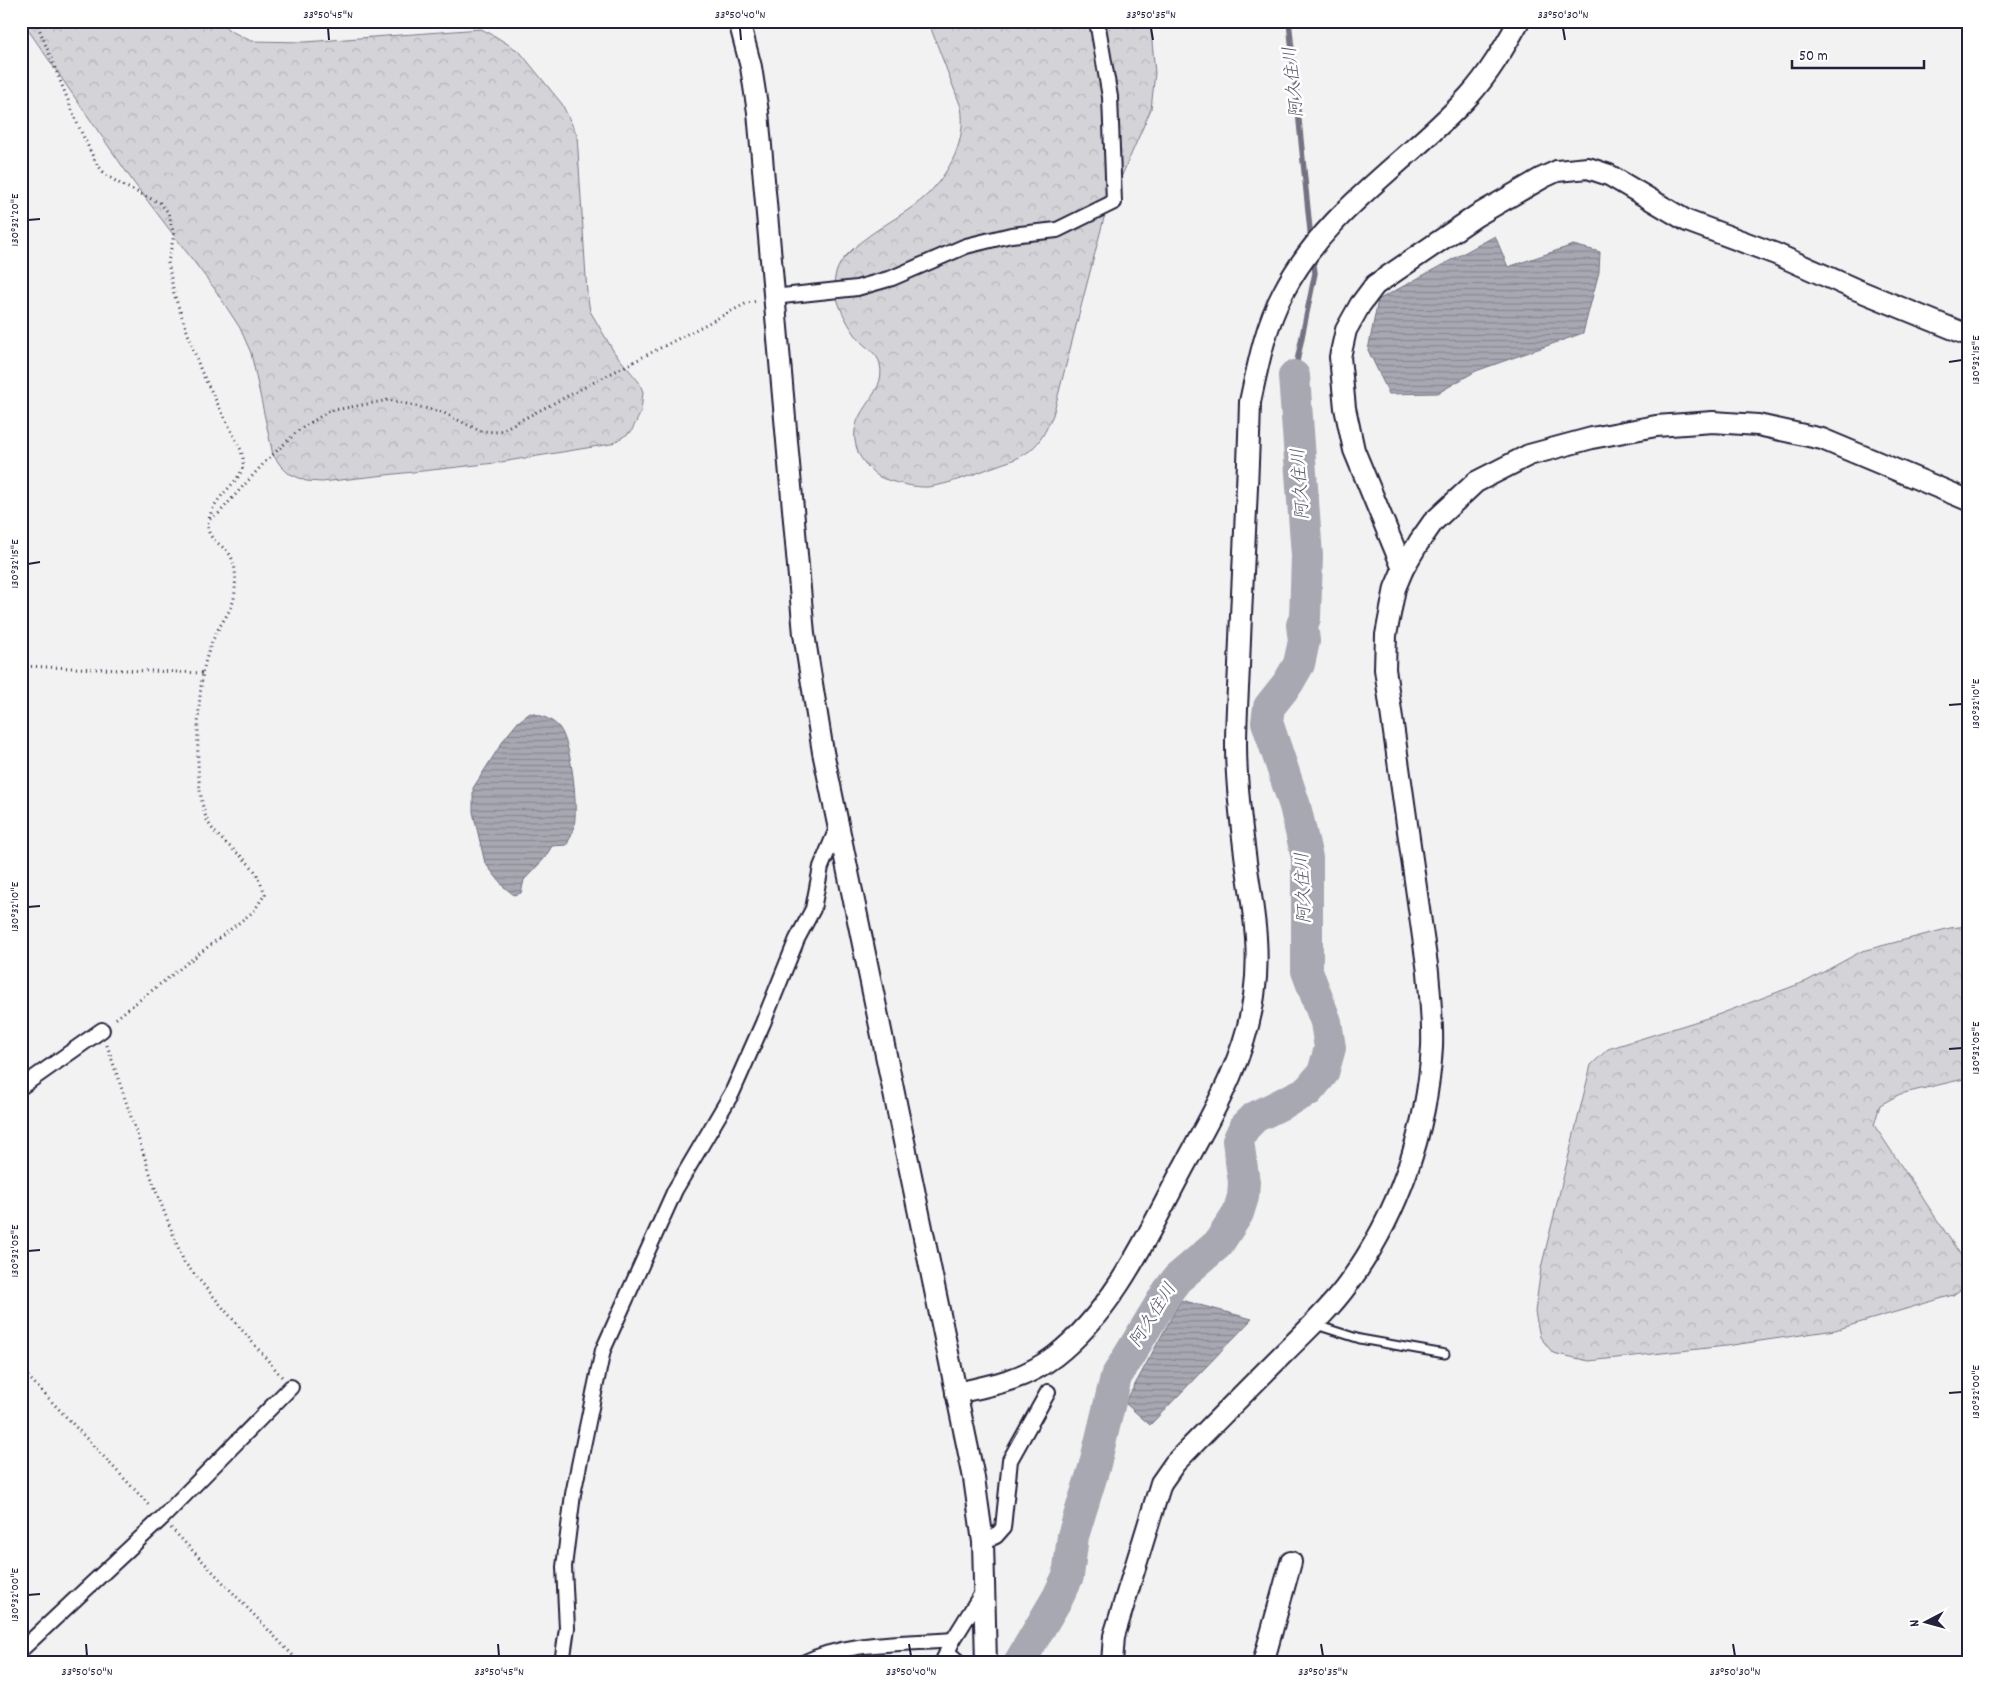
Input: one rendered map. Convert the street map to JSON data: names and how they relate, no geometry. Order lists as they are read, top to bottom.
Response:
{
  "water": ["阿久住川"],
  "scale_bar": "50 m",
  "north": "left",
  "coordinates": [
    "33°50'45\"N",
    "33°50'40\"N",
    "33°50'35\"N",
    "33°50'30\"N",
    "130°32'20\"E",
    "130°32'15\"E",
    "130°32'10\"E",
    "130°32'05\"E",
    "130°32'00\"E",
    "33°50'50\"N"
  ]
}
